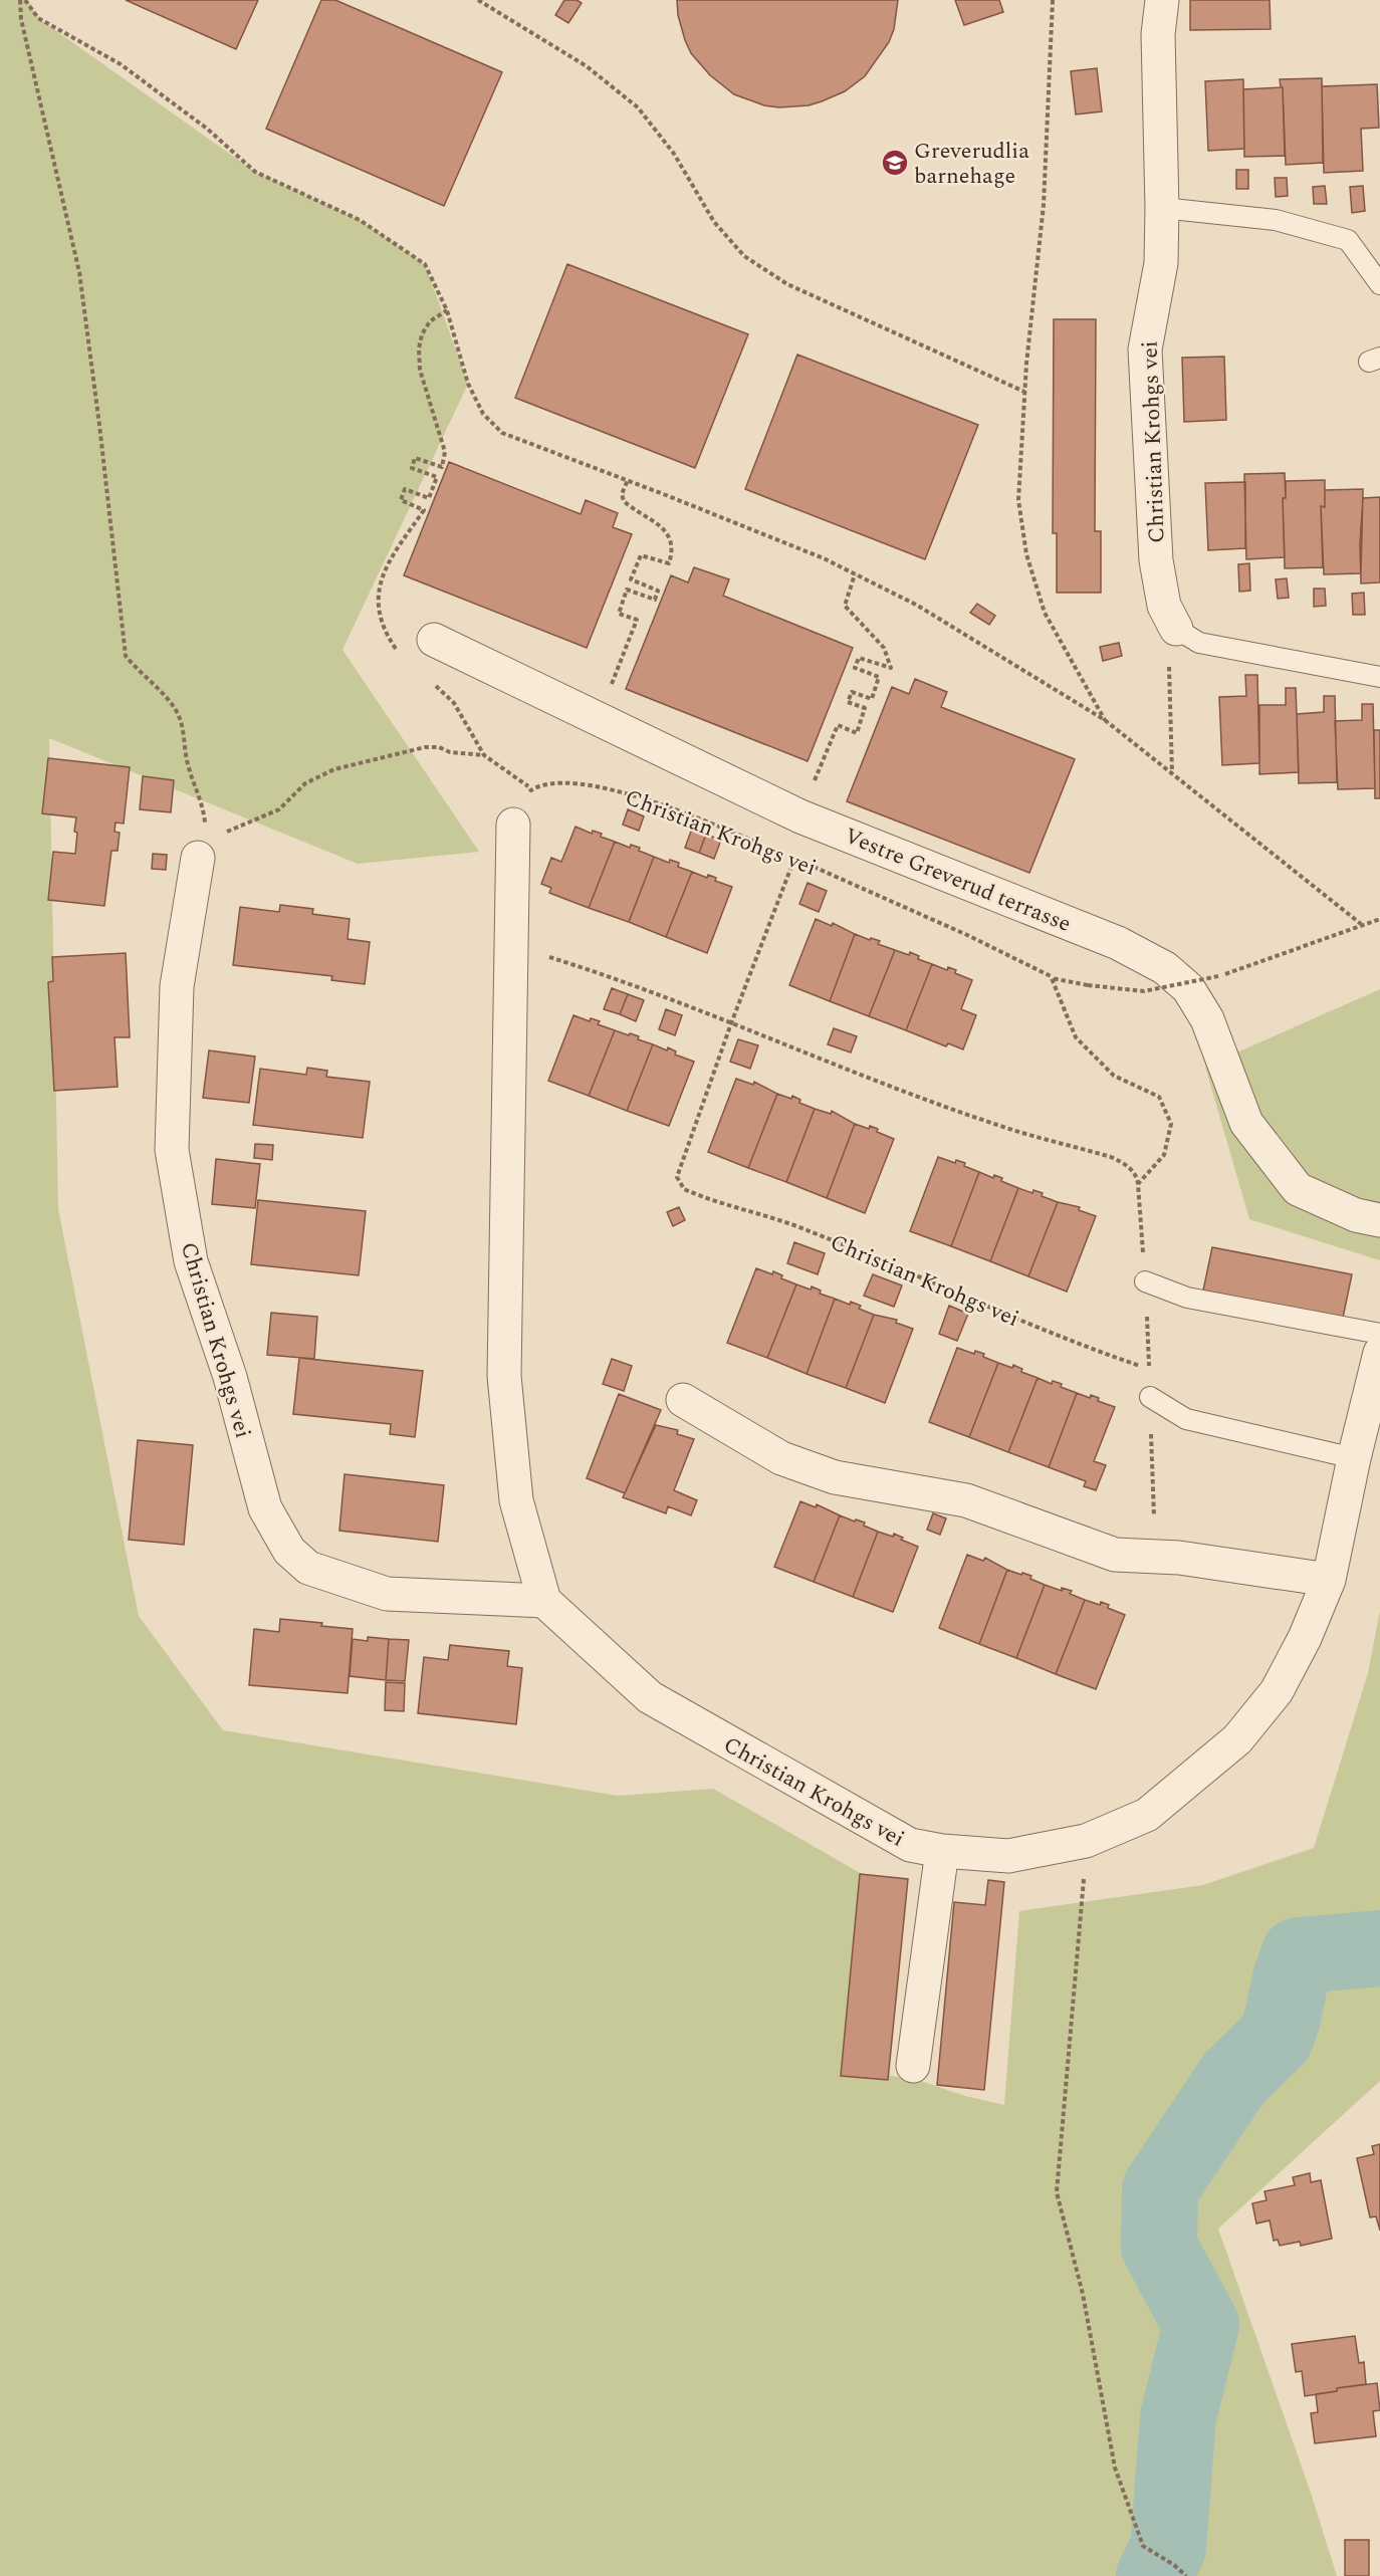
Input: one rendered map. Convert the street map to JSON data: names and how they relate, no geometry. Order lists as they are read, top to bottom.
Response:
{
  "streets": {
    "street": ["Christian Krohgs vei", "Vestre Greverud terrasse"]
  },
  "crossings": [
    ["Christian Krohgs vei", "Vestre Greverud terrasse"]
  ],
  "places": {
    "school or university": ["Greverudlia barnehage"]
  }
}
